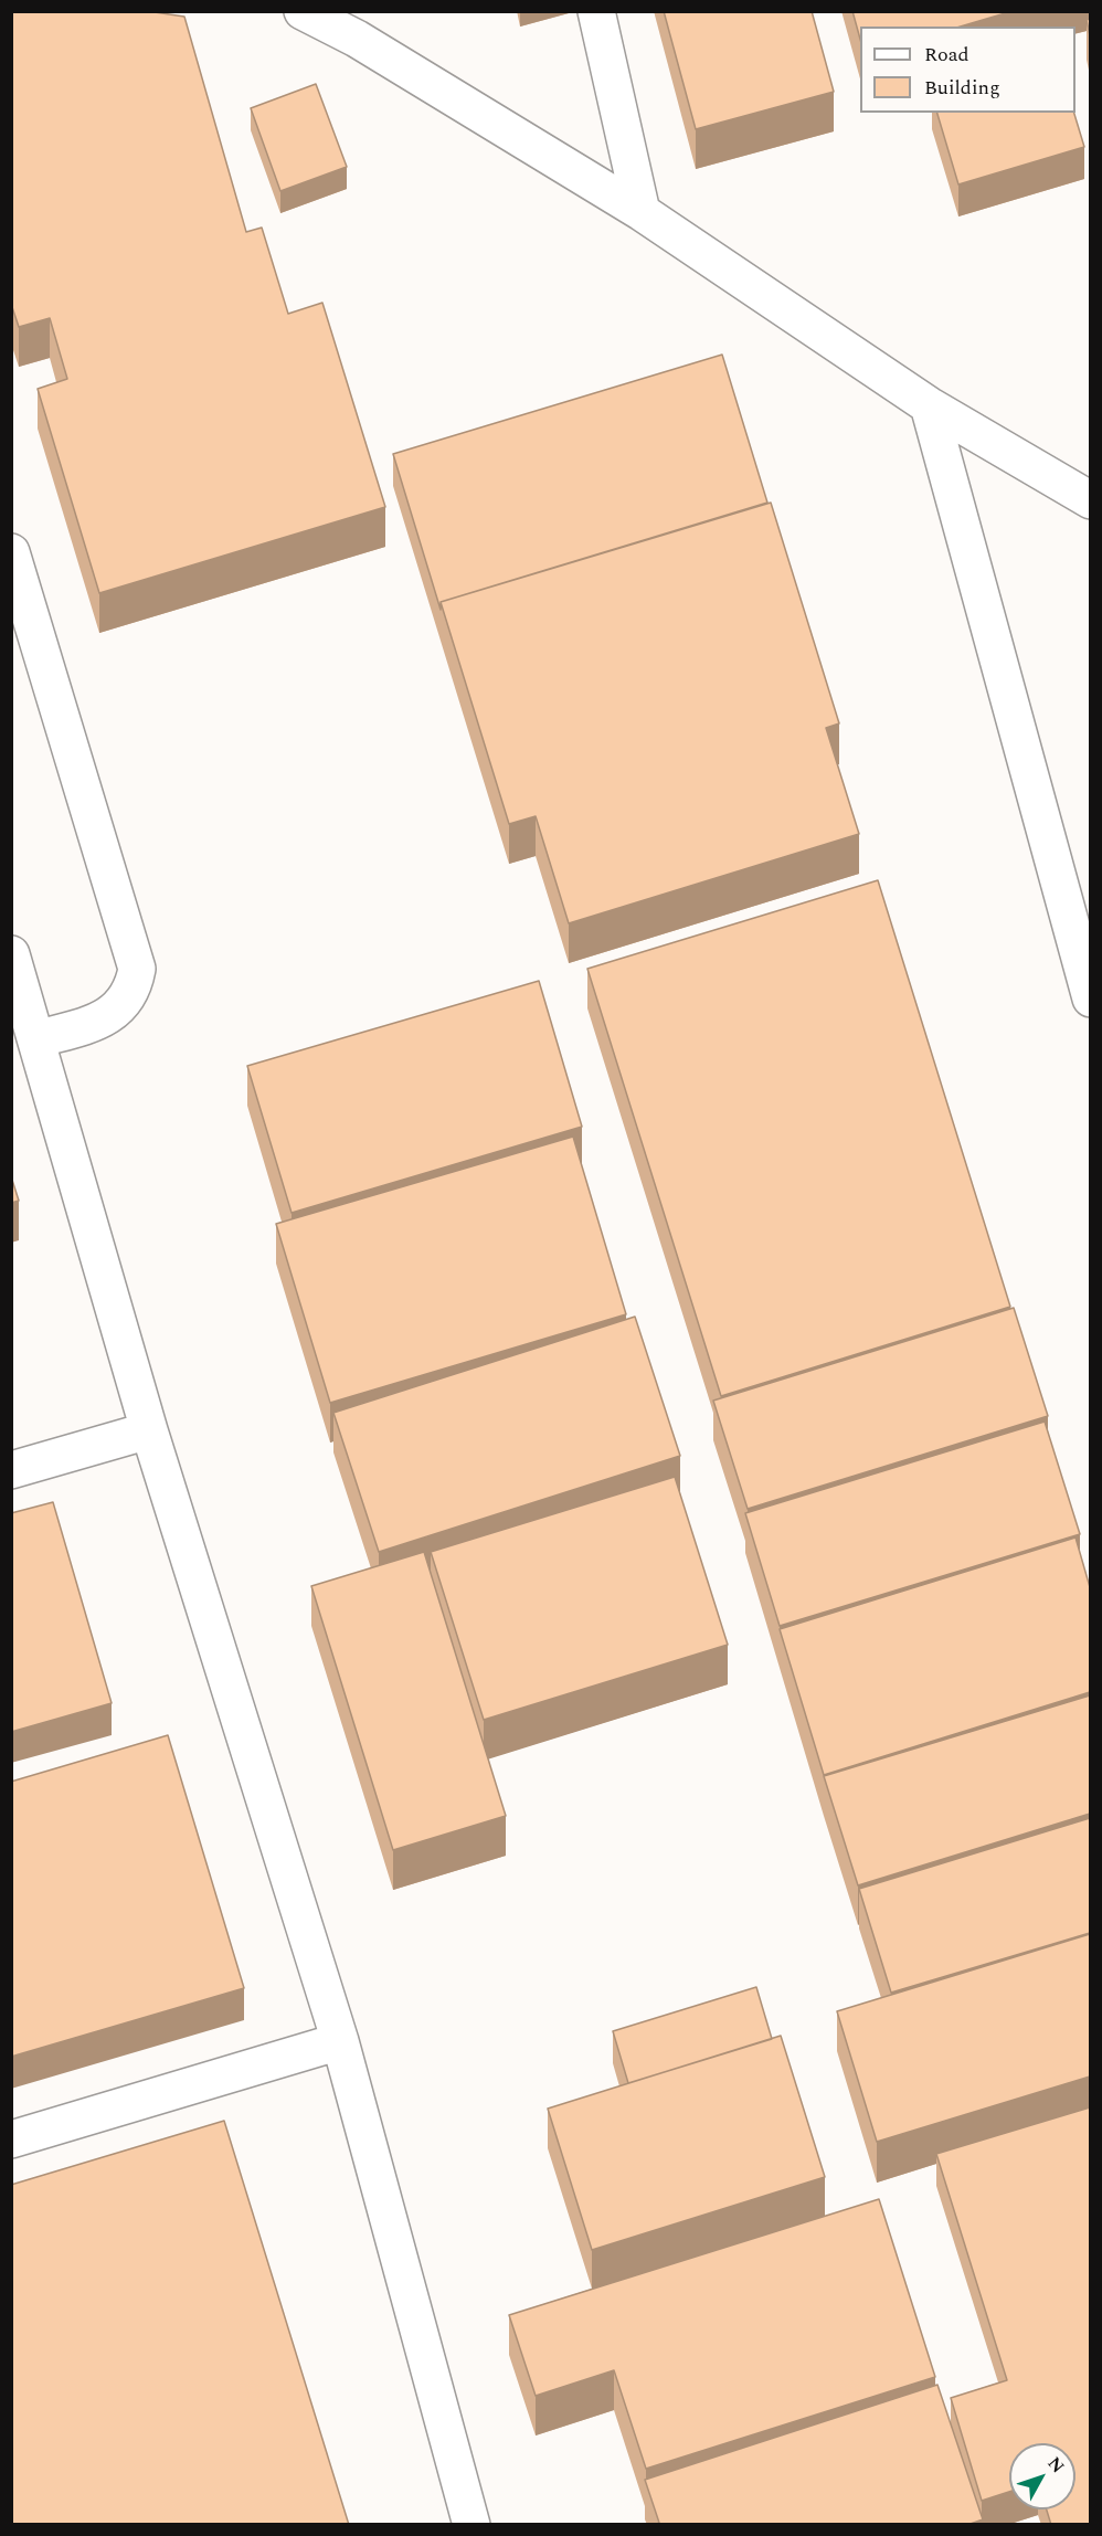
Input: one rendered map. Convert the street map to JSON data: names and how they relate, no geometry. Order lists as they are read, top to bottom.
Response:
{
  "legend": ["Road", "Building"],
  "north": "top right"
}
